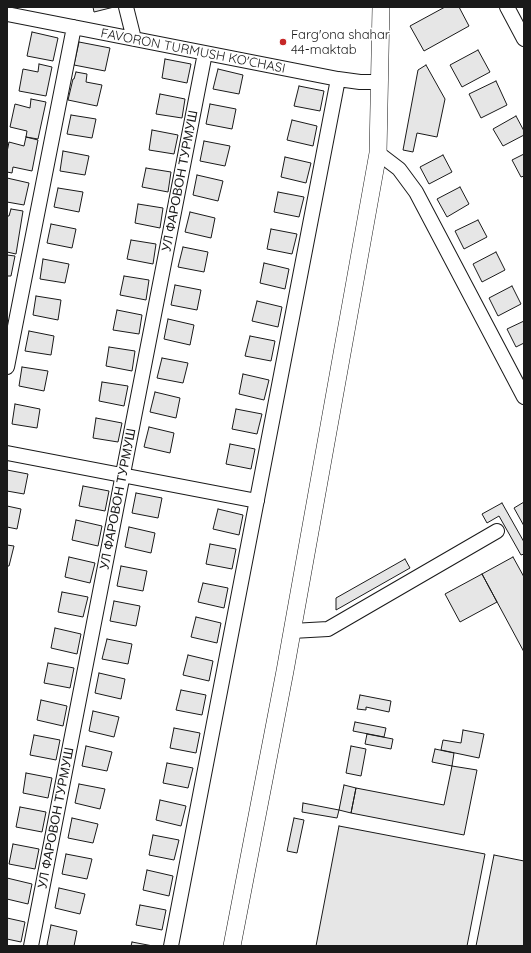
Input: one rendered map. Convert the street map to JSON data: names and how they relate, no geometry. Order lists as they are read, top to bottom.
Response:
{
  "streets": {
    "street": ["FAVORON TURMUSH KO'CHASI", "УЛ ФАРОВОН ТУРМУШ"]
  },
  "crossings": [
    ["FAVORON TURMUSH KO'CHASI", "УЛ ФАРОВОН ТУРМУШ"]
  ],
  "places": ["Farg'ona shahar 44-maktab"]
}
